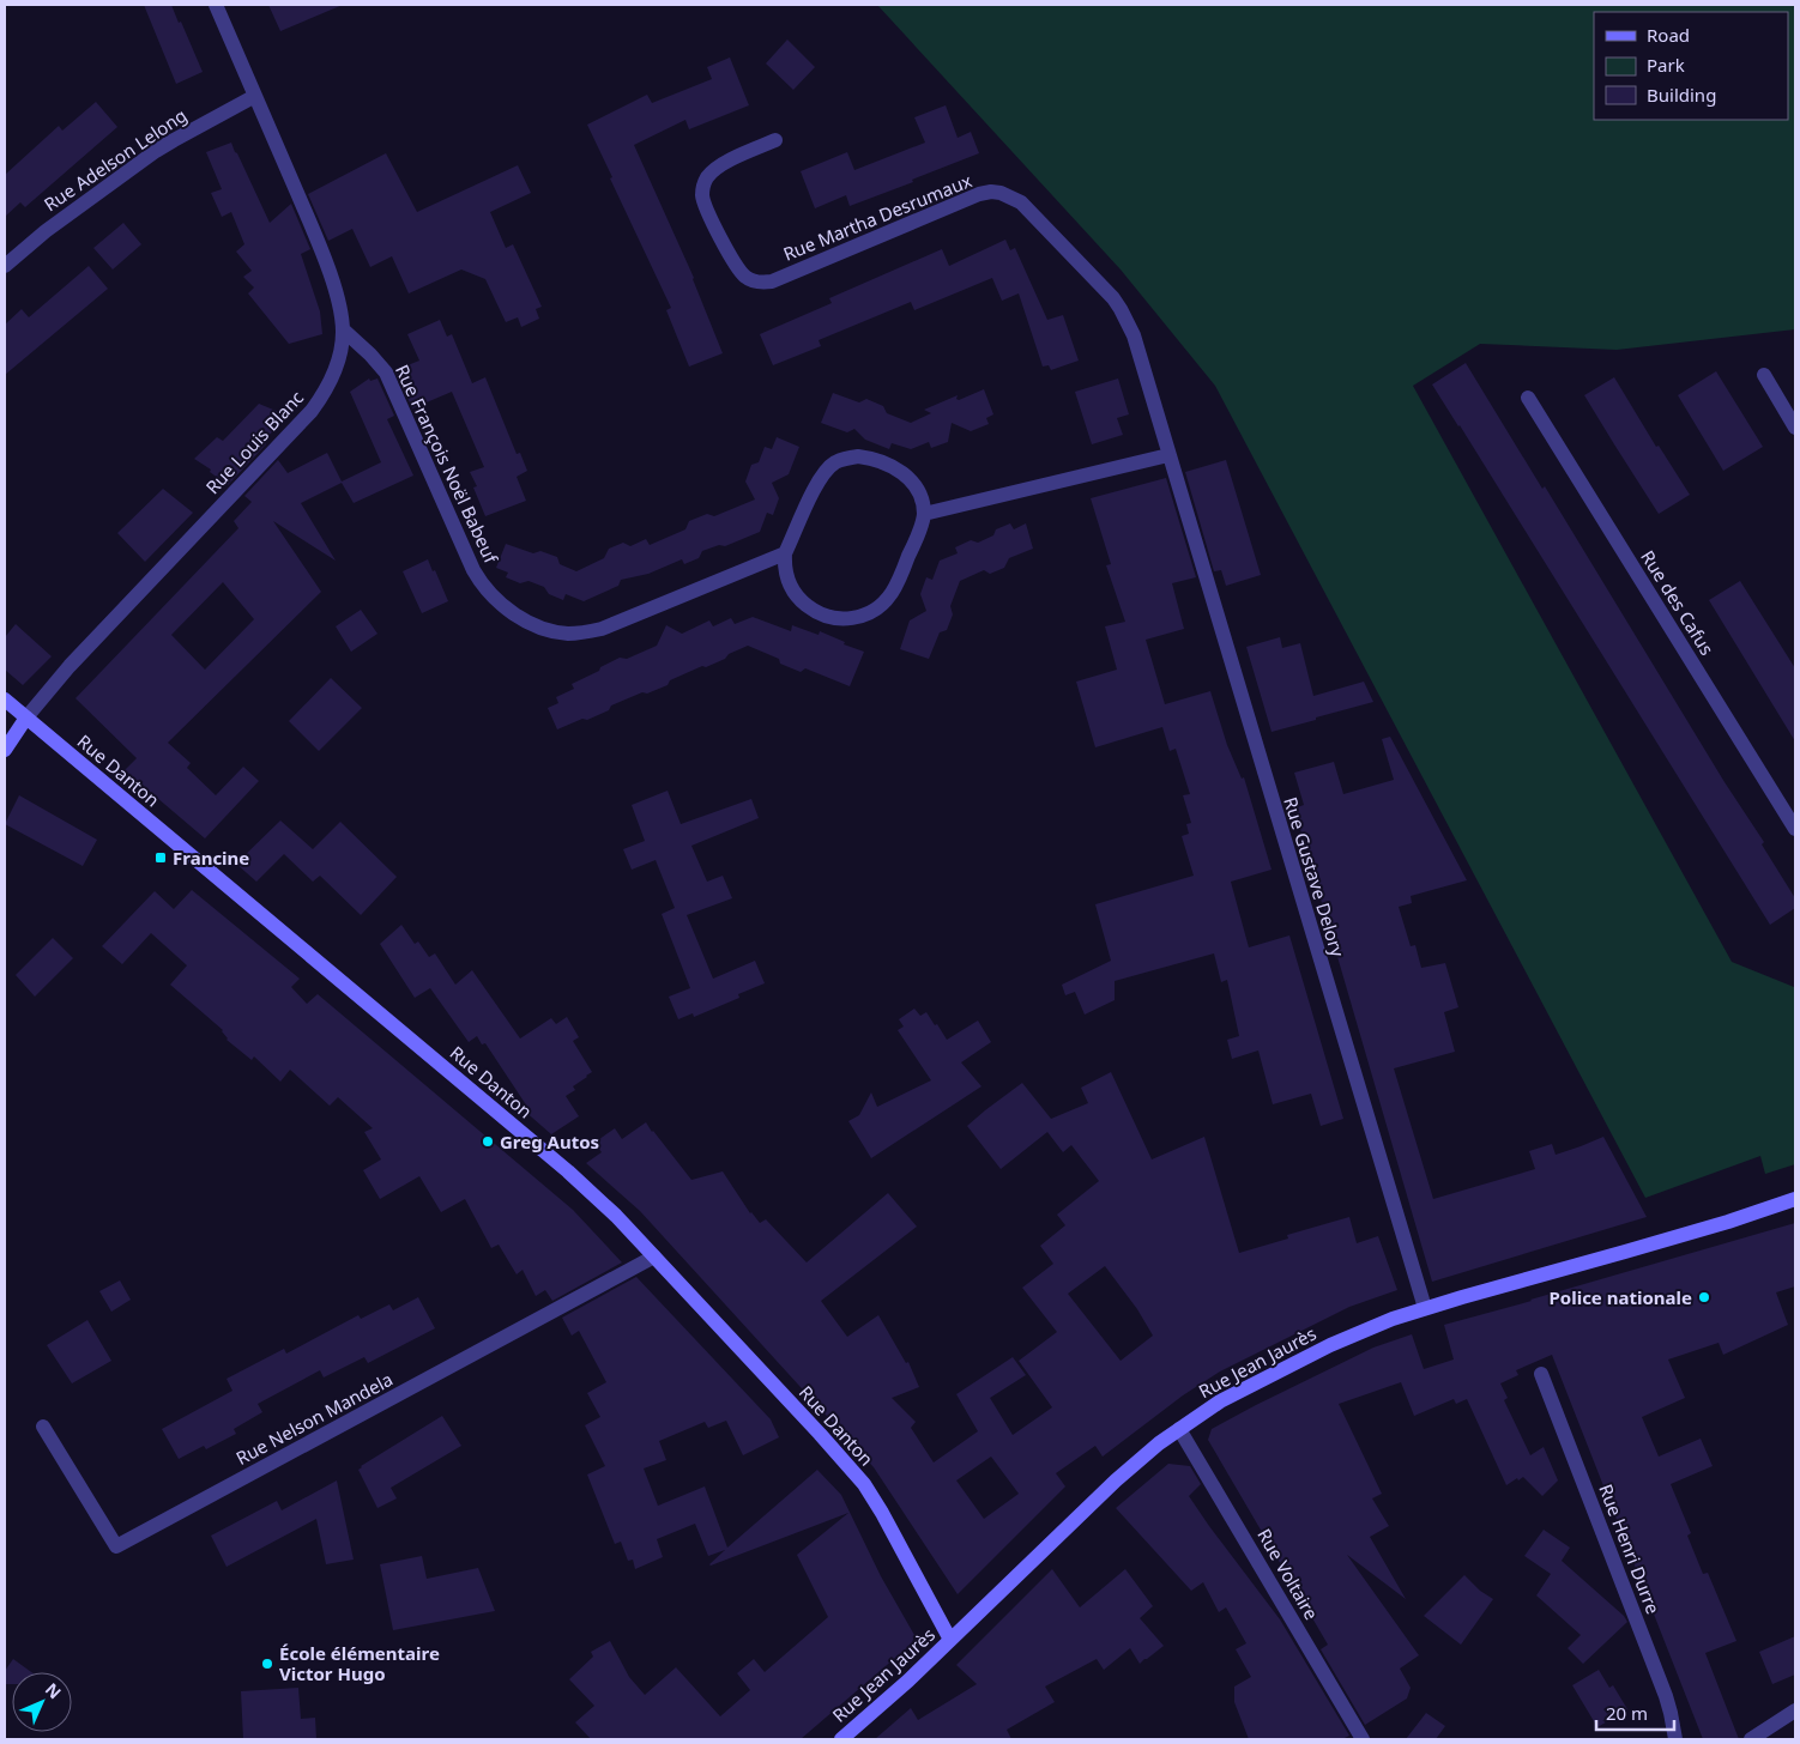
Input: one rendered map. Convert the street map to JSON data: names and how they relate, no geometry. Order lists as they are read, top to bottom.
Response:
{
  "streets": {
    "street": [
      "Rue Adelson Lelong",
      "Rue Martha Desrumaux",
      "Rue Louis Blanc",
      "Rue François Noël Babeuf",
      "Rue des Cafus",
      "Rue Danton",
      "Rue Gustave Delory",
      "Rue Jean Jaurès",
      "Rue Nelson Mandela",
      "Rue Henri Durre",
      "Rue Voltaire"
    ]
  },
  "crossings": [
    ["Rue Adelson Lelong", "Rue Louis Blanc"],
    ["Rue Martha Desrumaux", "Rue Gustave Delory"],
    ["Rue Louis Blanc", "Rue François Noël Babeuf"],
    ["Rue Louis Blanc", "Rue Danton"],
    ["Rue Danton", "Rue Jean Jaurès"],
    ["Rue Danton", "Rue Nelson Mandela"],
    ["Rue Gustave Delory", "Rue Jean Jaurès"],
    ["Rue Jean Jaurès", "Rue Voltaire"]
  ],
  "places": {
    "transit": ["Francine"],
    "other": ["Greg Autos", "Police nationale", "École élémentaire Victor Hugo"]
  },
  "legend": ["Road", "Park", "Building"],
  "scale_bar": "20 m",
  "north": "top right"
}
